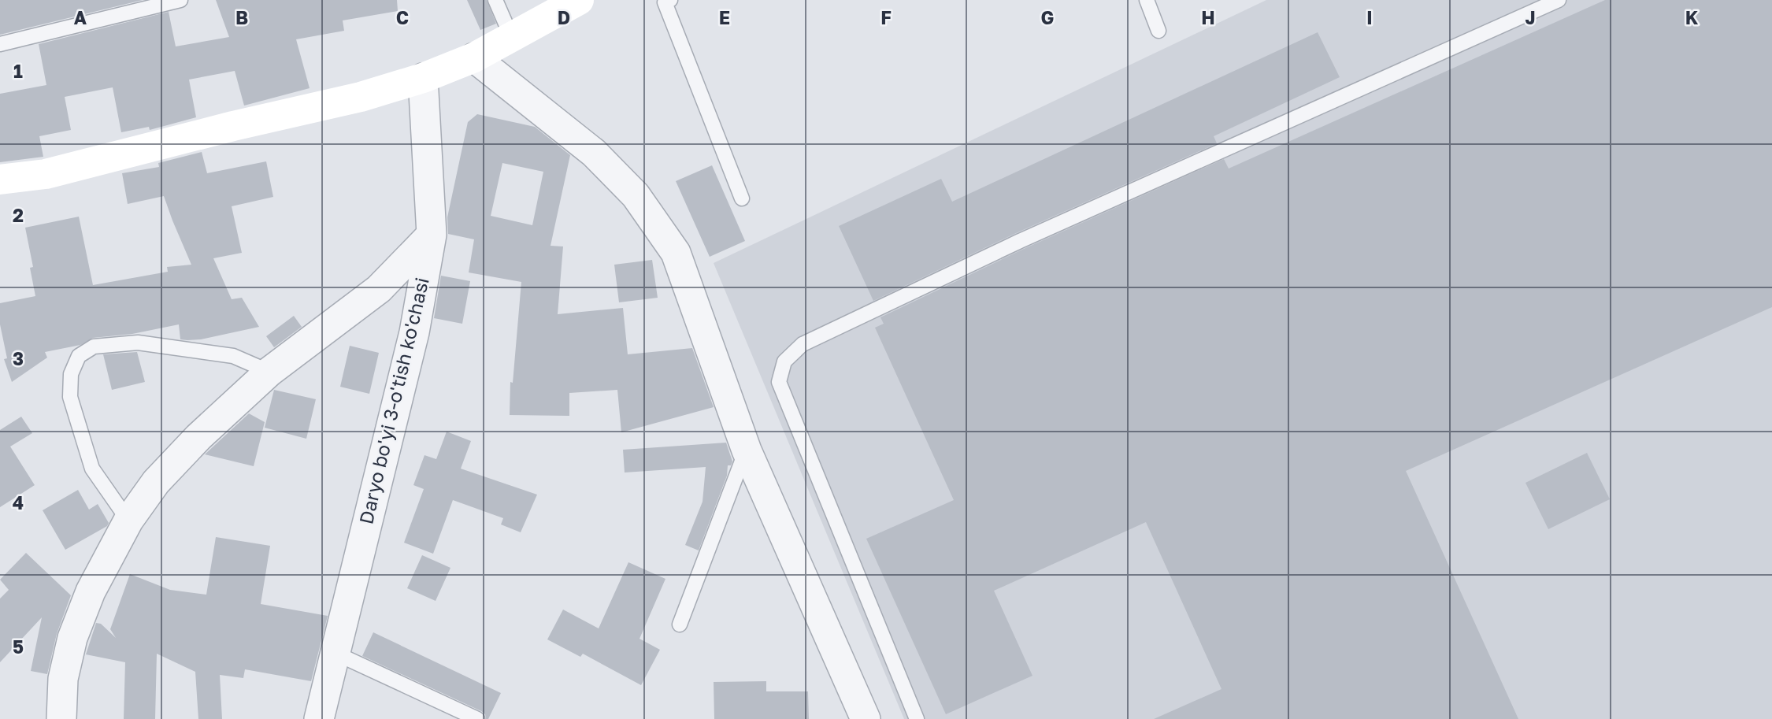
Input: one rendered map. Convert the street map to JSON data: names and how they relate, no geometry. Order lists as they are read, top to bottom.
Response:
{
  "streets": {
    "street": ["Daryo bo'yi 3-o'tish ko'chasi"]
  },
  "grid": {
    "columns": [
      "A",
      "B",
      "C",
      "D",
      "E",
      "F",
      "G",
      "H",
      "I",
      "J",
      "K"
    ],
    "rows": [
      "1",
      "2",
      "3",
      "4",
      "5"
    ]
  }
}
